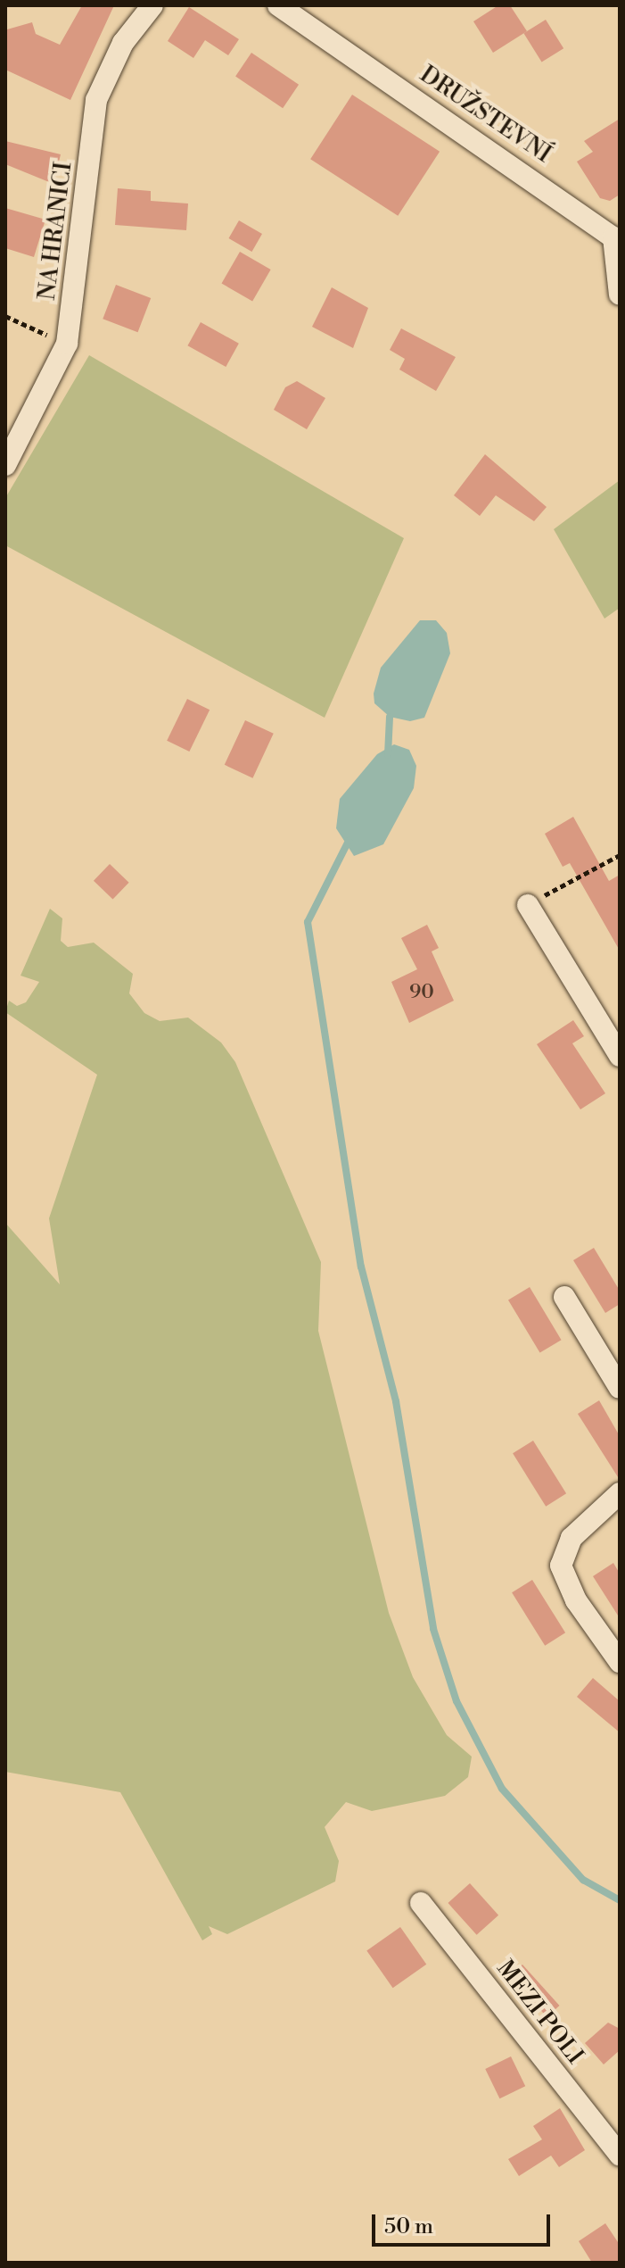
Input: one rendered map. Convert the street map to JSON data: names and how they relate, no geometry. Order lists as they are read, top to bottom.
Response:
{
  "streets": {
    "street": ["DRUŽSTEVNÍ", "NA HRANICI", "MEZI POLI"]
  },
  "house_numbers": ["90"],
  "scale_bar": "50 m"
}
